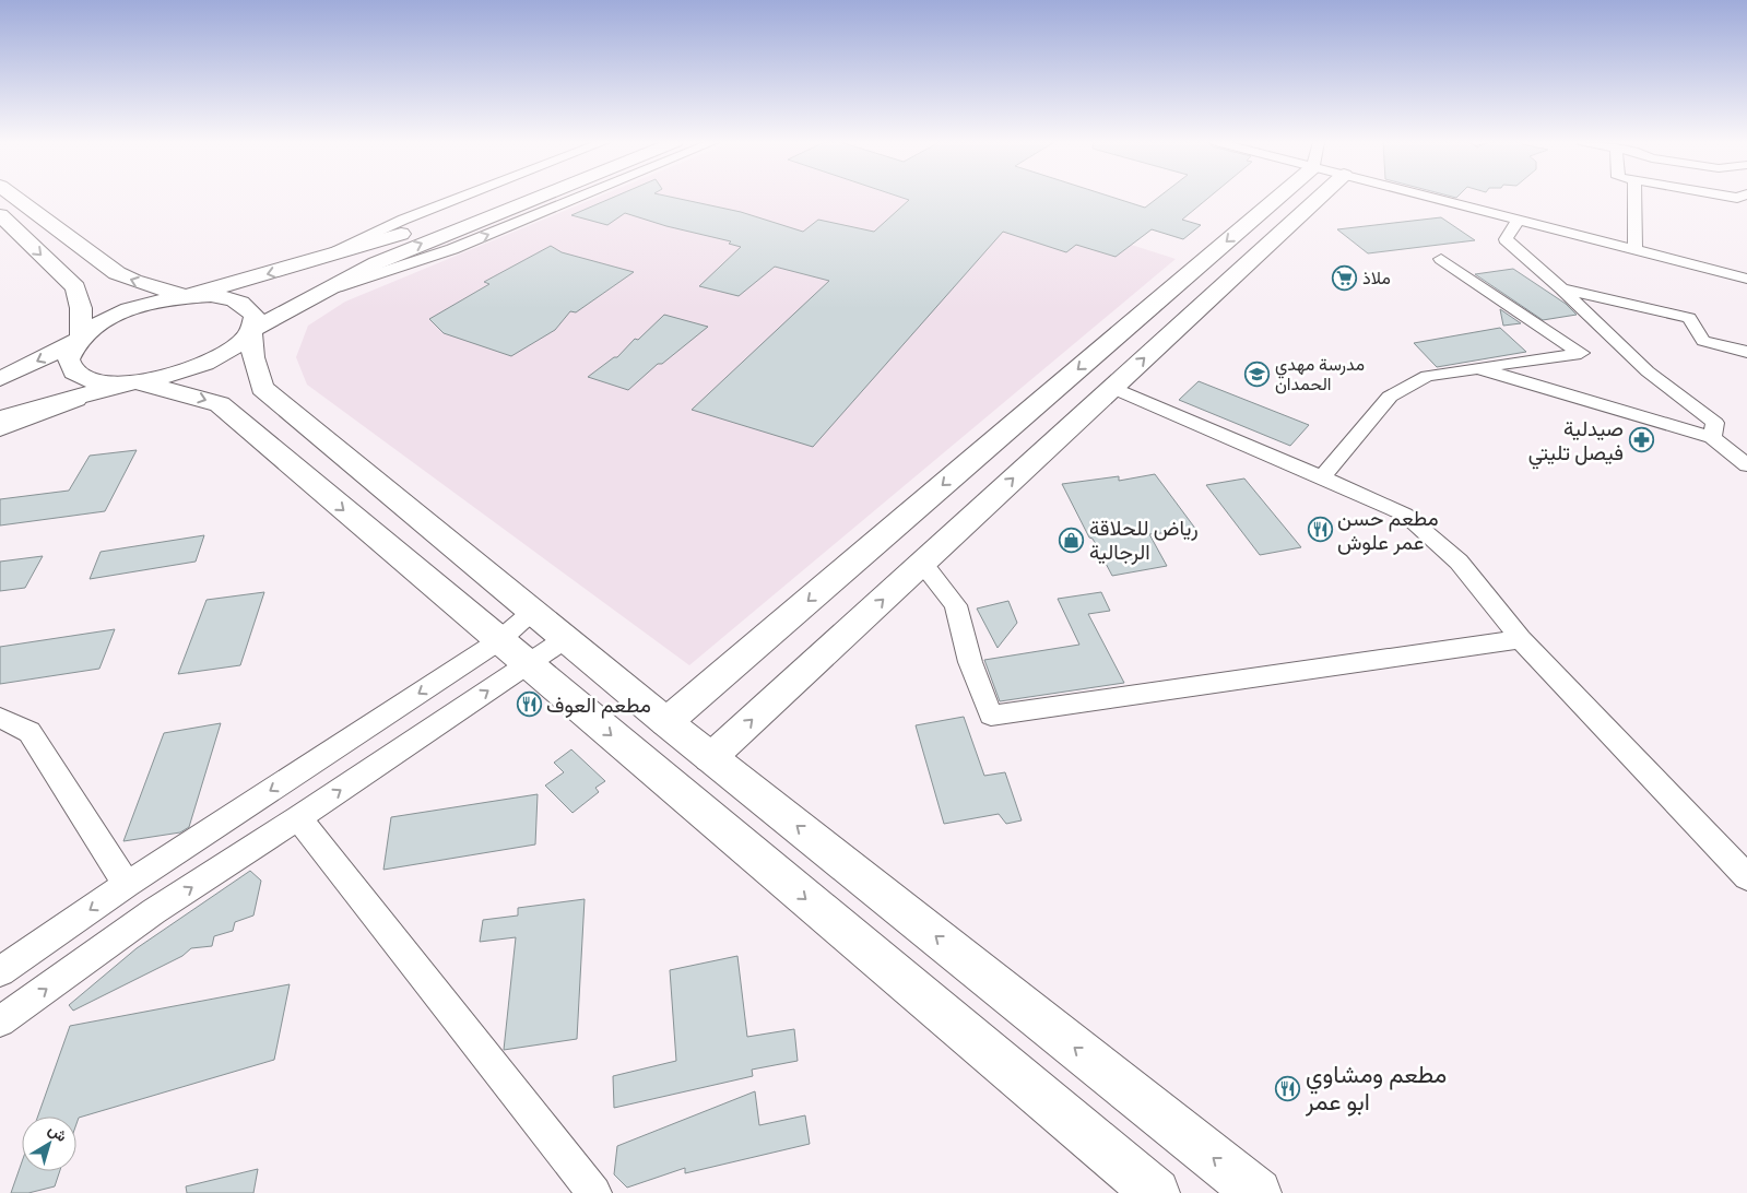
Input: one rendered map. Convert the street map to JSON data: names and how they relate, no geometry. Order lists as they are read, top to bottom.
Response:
{
  "places": {
    "supermarket": ["ملاذ"],
    "school or university": ["مدرسة مهدي الحمدان"],
    "pharmacy": ["صيدلية فيصل تليتي"],
    "restaurant": ["مطعم حسن عمر علوش", "مطعم العوف", "مطعم ومشاوي ابو عمر"],
    "shop": ["رياض للحلاقة الرجالية"]
  },
  "north": "top right"
}
